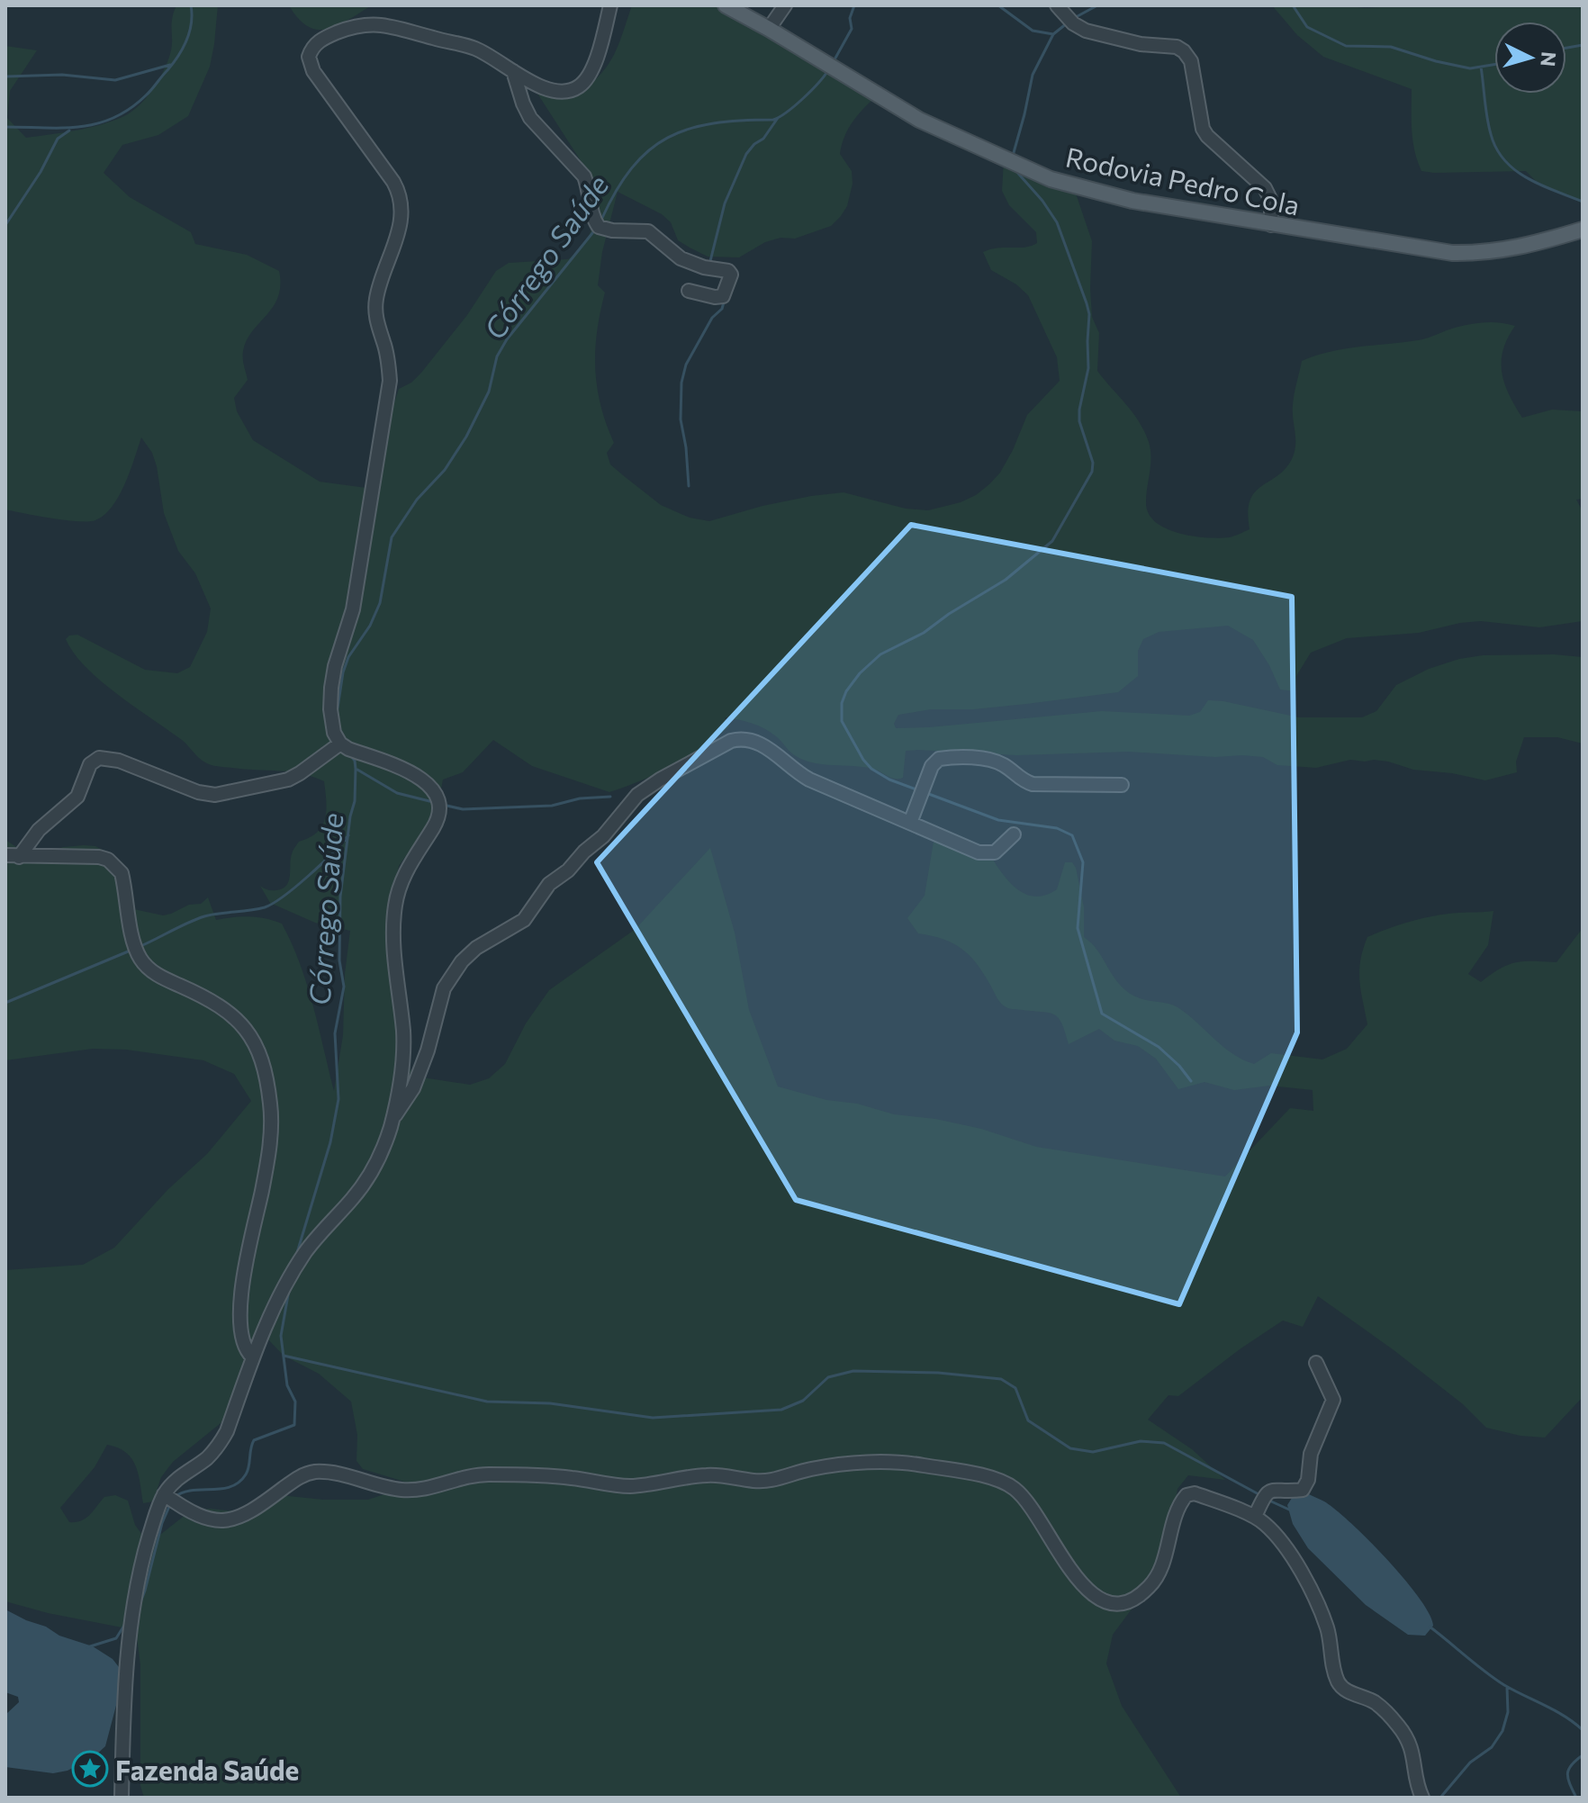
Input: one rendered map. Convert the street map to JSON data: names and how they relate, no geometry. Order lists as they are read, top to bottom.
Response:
{
  "streets": {
    "main road": ["Rodovia Pedro Cola"]
  },
  "water": ["Córrego Saúde"],
  "places": {
    "place": ["Fazenda Saúde"]
  },
  "north": "right"
}
